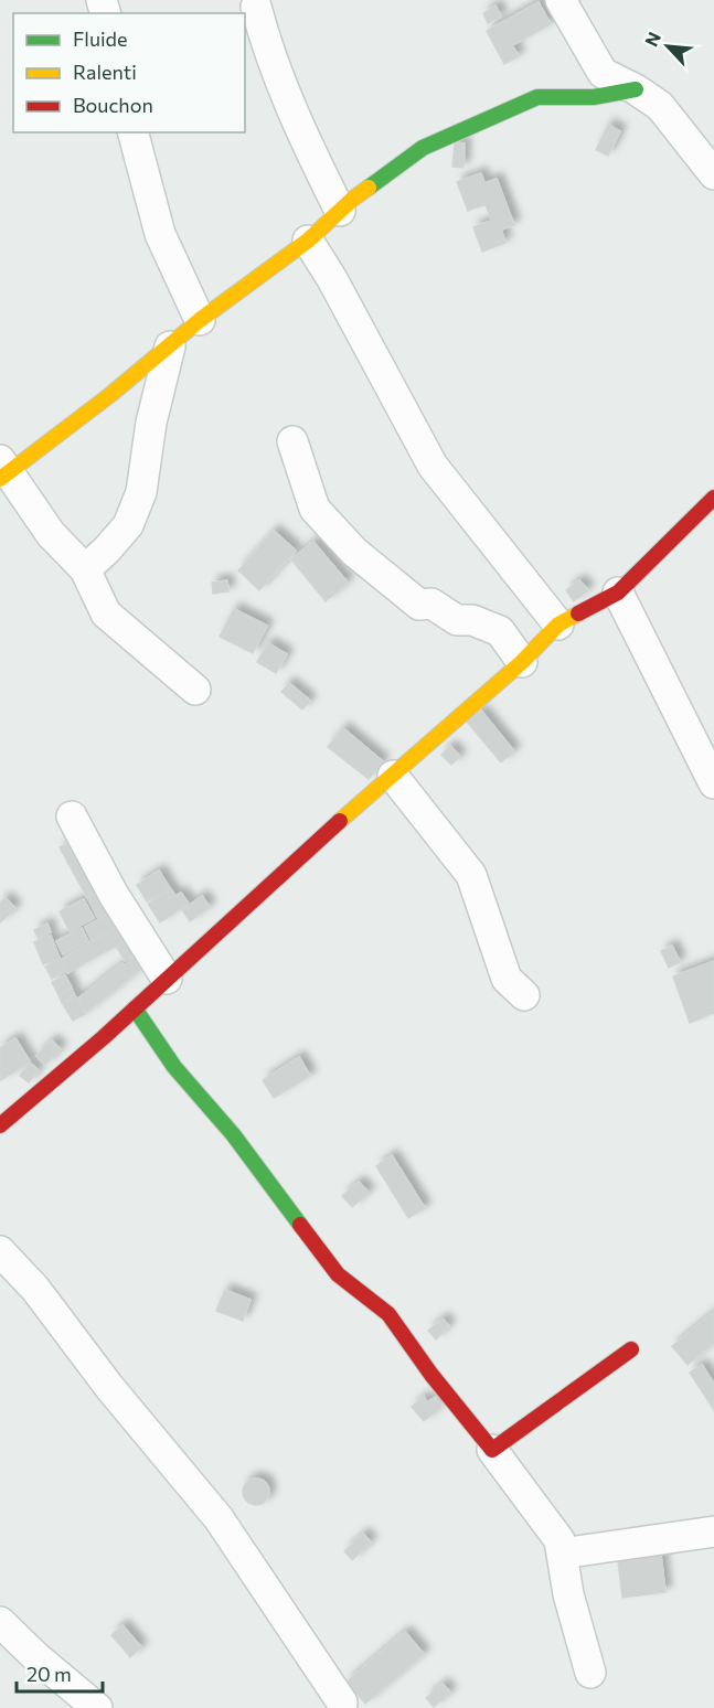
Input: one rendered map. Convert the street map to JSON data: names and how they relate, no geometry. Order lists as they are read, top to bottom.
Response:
{
  "legend": ["Fluide", "Ralenti", "Bouchon"],
  "scale_bar": "20 m",
  "north": "top left"
}
